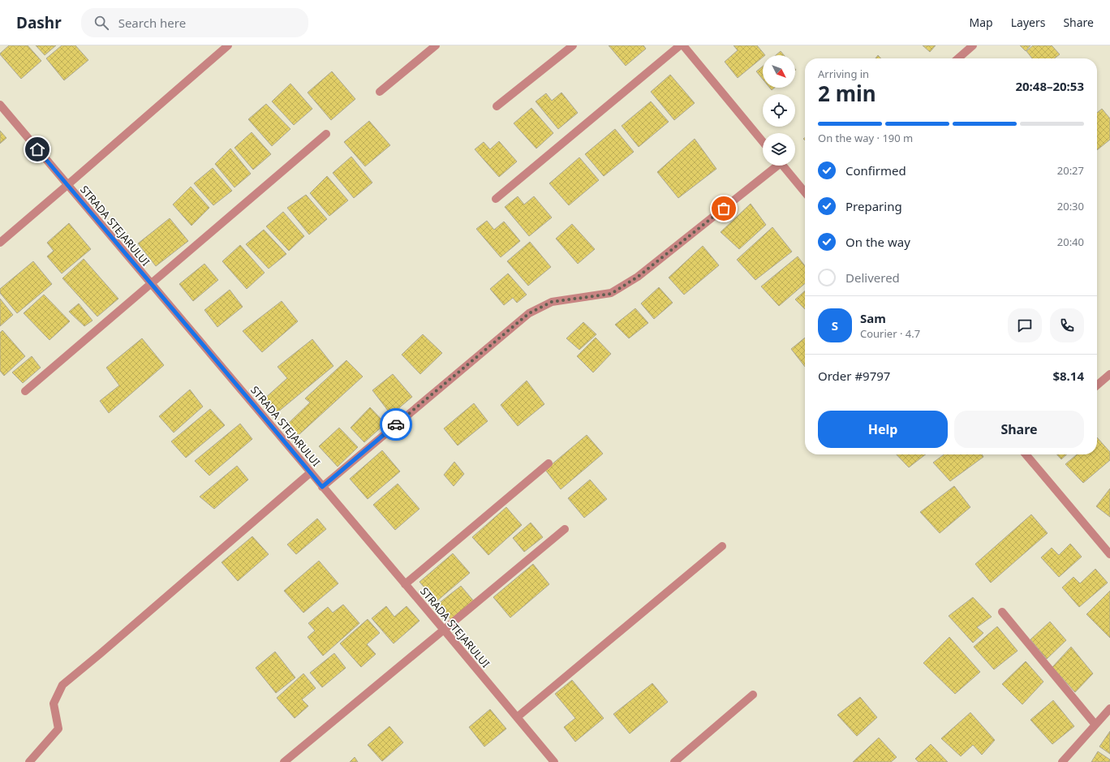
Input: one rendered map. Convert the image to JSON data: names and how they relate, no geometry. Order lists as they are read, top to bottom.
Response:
{
  "streets": {
    "street": ["STRADA STEJARULUI"]
  },
  "north": "bottom right",
  "page": {
    "header": "Dashr",
    "search": "Search here",
    "nav": ["Map", "Layers", "Share"],
    "heading": ["2 min", "Arriving in", "20:48–20:53"],
    "panel": [
      "Sam",
      "Courier · 4.7",
      "Order #9797",
      "$8.14"
    ],
    "bar": "On the way · 190 m",
    "list": [
      ["Confirmed", "20:27"],
      ["Preparing", "20:30"],
      ["On the way", "20:40"],
      "Delivered"
    ],
    "round": "S",
    "buttons": ["Help", "Share"]
  }
}
